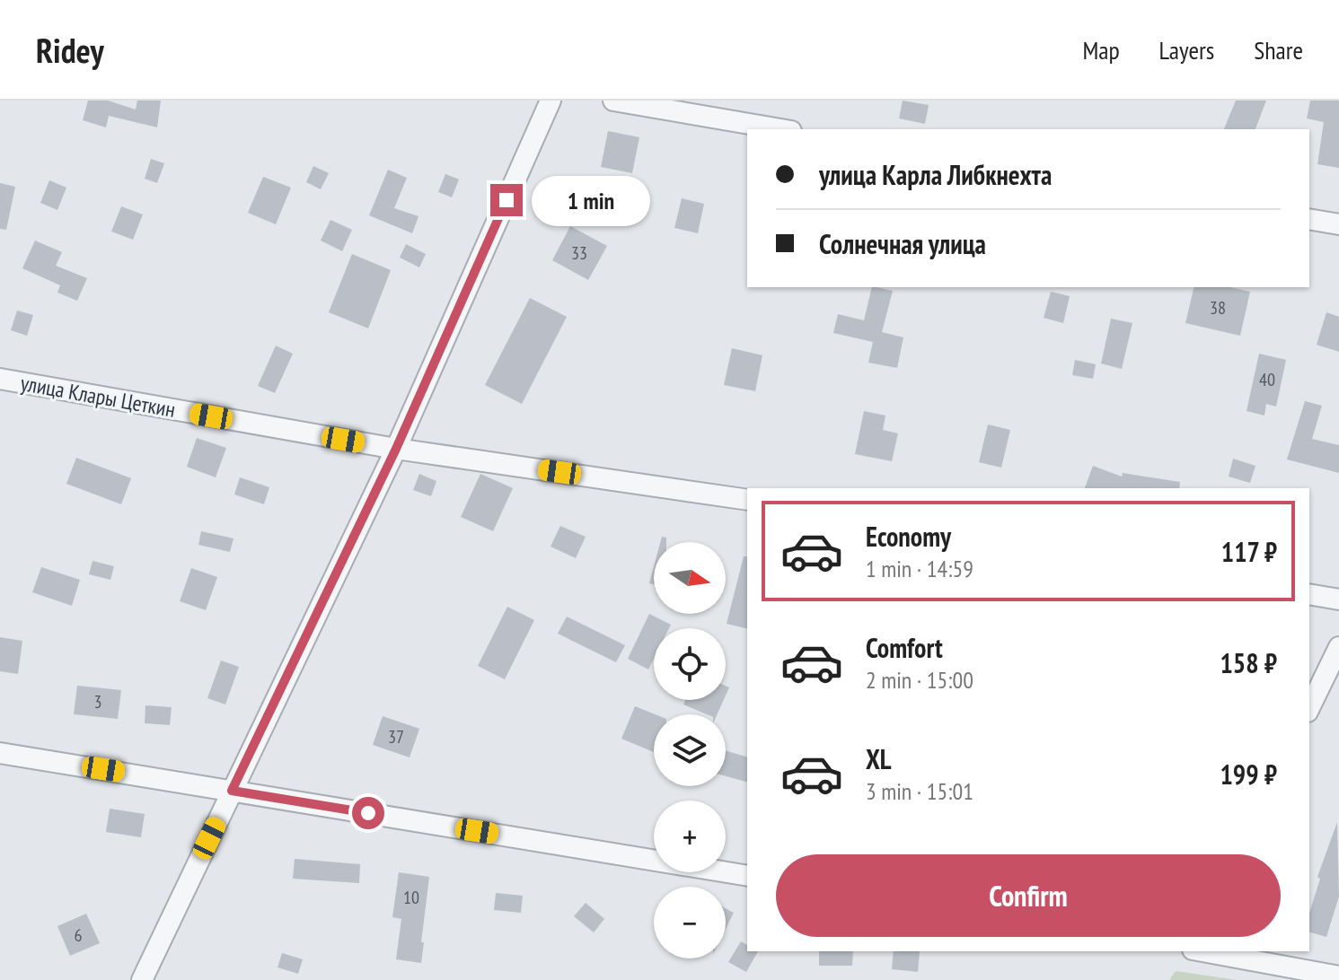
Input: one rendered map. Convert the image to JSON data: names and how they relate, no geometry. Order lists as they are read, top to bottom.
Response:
{
  "streets": {
    "street": ["улица Клары Цеткин"]
  },
  "house_numbers": [
    "33",
    "38",
    "40",
    "3",
    "37",
    "10",
    "6"
  ],
  "north": "right",
  "page": {
    "header": "Ridey",
    "nav": ["Map", "Layers", "Share"],
    "banner": ["улица Карла Либкнехта", "Солнечная улица"],
    "bubble": "1 min",
    "list": [
      {
        "name": "Economy",
        "note": "1 min · 14:59",
        "value": "117 ₽"
      },
      {
        "name": "Comfort",
        "note": "2 min · 15:00",
        "value": "158 ₽"
      },
      {
        "name": "XL",
        "note": "3 min · 15:01",
        "value": "199 ₽"
      }
    ],
    "map_buttons": ["+", "−"],
    "buttons": "Confirm"
  }
}
